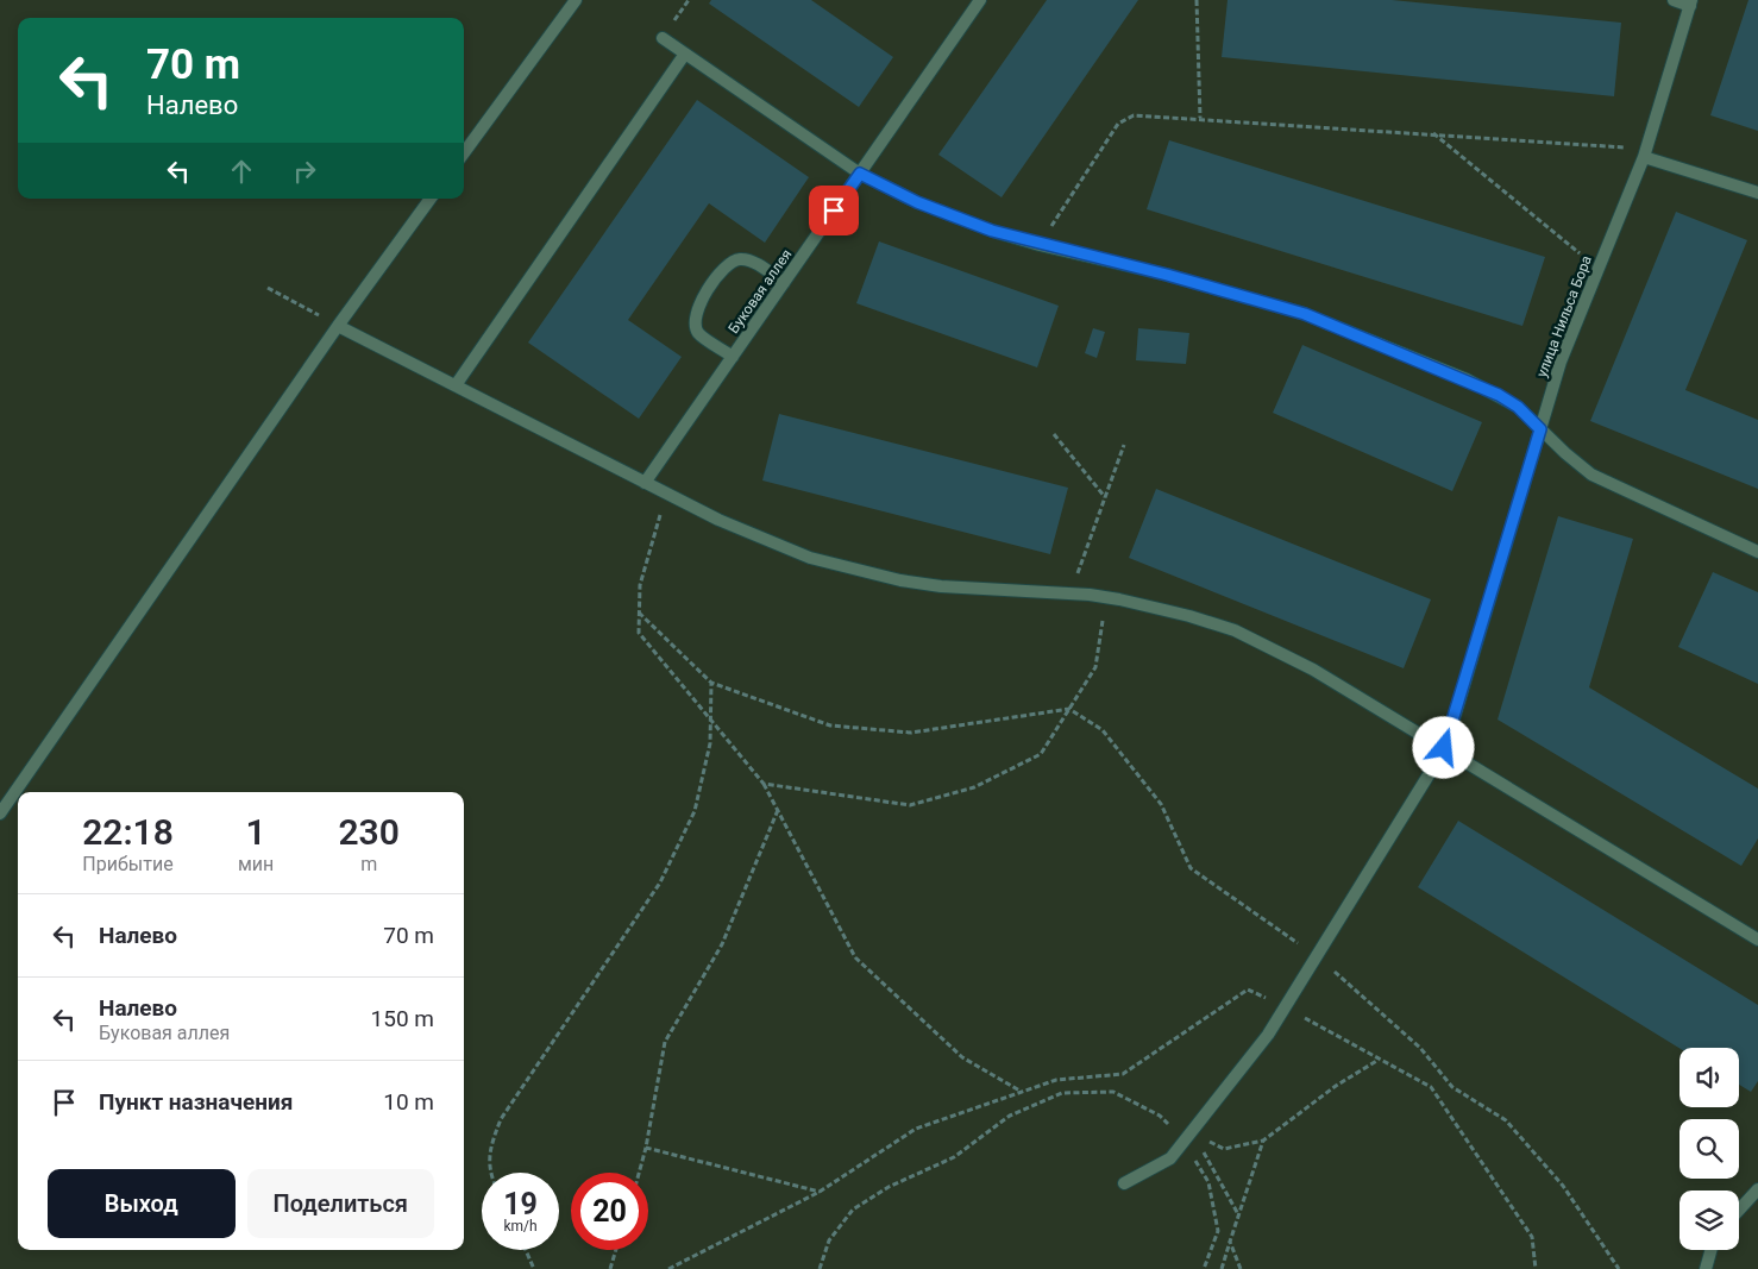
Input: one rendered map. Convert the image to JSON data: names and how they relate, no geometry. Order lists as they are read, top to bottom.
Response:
{
  "streets": {
    "lane": ["Буковая аллея", "улица Нильса Бора"]
  },
  "page": {
    "turn": ["70 m", "Налево"],
    "eta": [
      "22:18",
      "Прибытие",
      "1",
      "мин",
      "230",
      "m"
    ],
    "list": [
      {
        "name": "Налево",
        "value": "70 m"
      },
      {
        "name": "Налево",
        "note": "Буковая аллея",
        "value": "150 m"
      },
      {
        "name": "Пункт назначения",
        "value": "10 m"
      }
    ],
    "buttons": ["Выход", "Поделиться"],
    "speed": "19 km/h",
    "limit": "20"
  }
}
